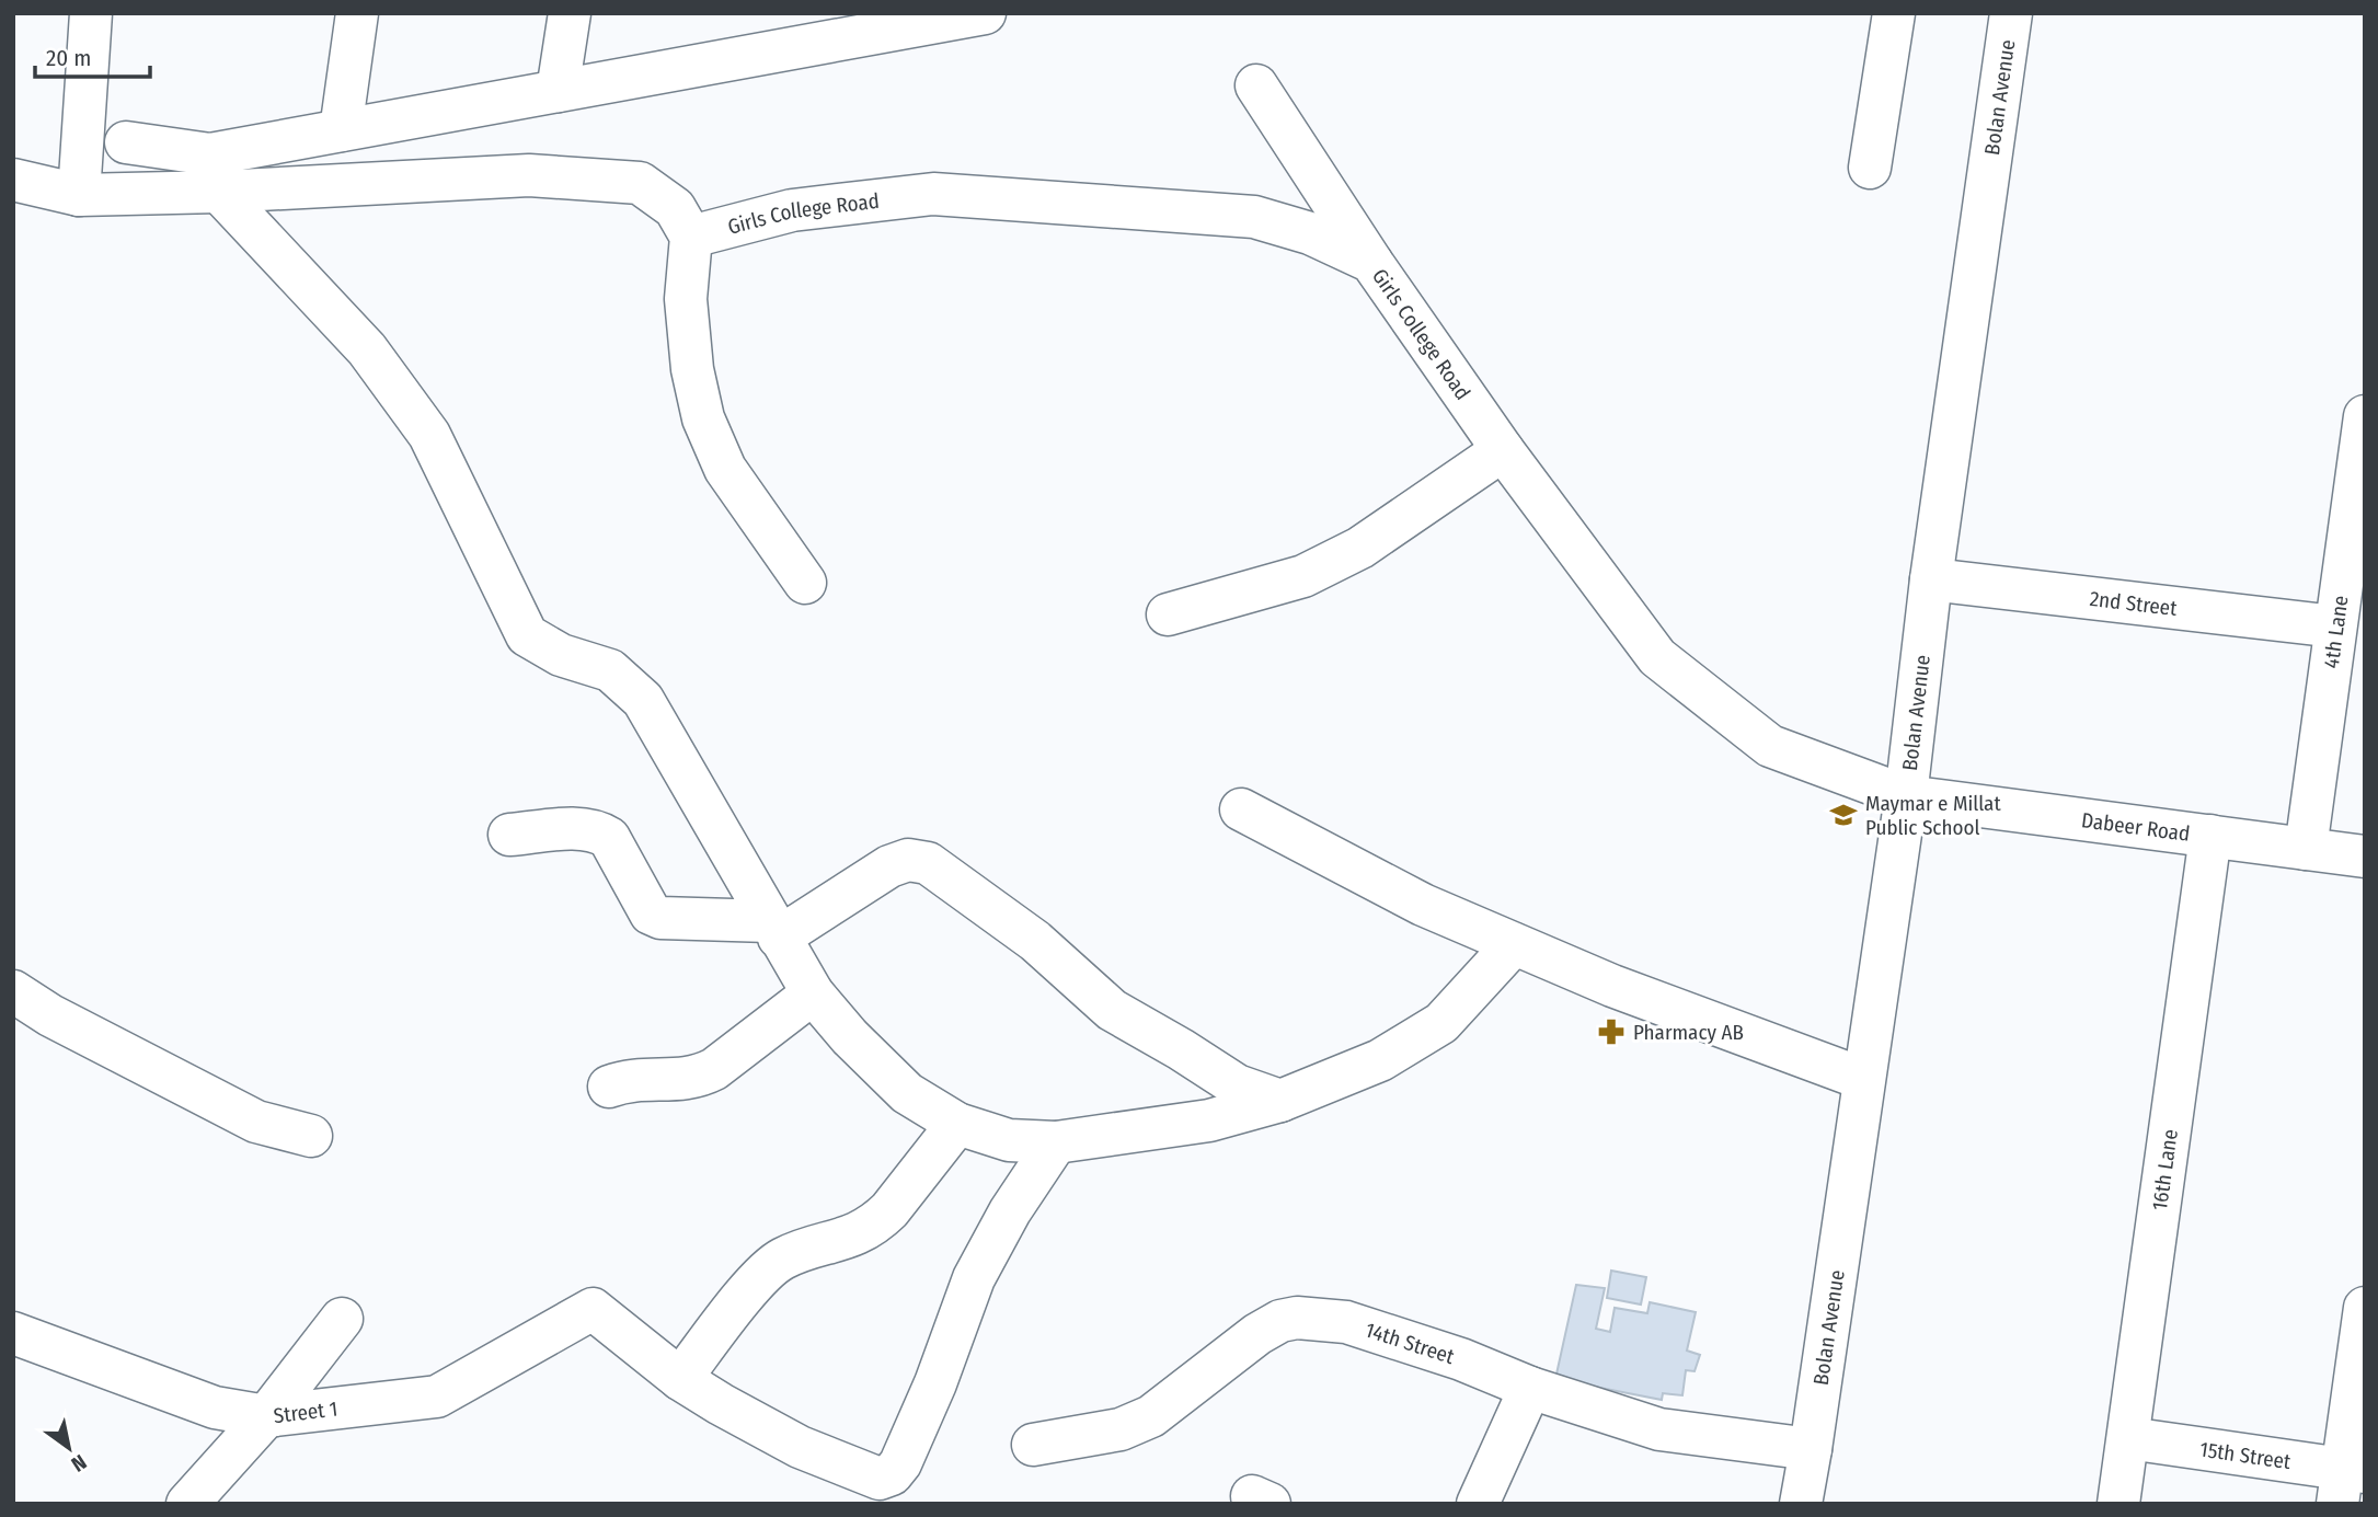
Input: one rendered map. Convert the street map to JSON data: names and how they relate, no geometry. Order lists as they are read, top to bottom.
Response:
{
  "streets": {
    "street": [
      "Bolan Avenue",
      "Girls College Road",
      "2nd Street",
      "4th Lane",
      "Dabeer Road",
      "16th Lane",
      "14th Street",
      "Street 1",
      "15th Street"
    ]
  },
  "crossings": [
    ["Bolan Avenue", "Girls College Road"],
    ["Bolan Avenue", "2nd Street"],
    ["Bolan Avenue", "Dabeer Road"],
    ["Bolan Avenue", "14th Street"],
    ["Girls College Road", "Dabeer Road"],
    ["2nd Street", "4th Lane"],
    ["4th Lane", "Dabeer Road"],
    ["Dabeer Road", "16th Lane"],
    ["16th Lane", "15th Street"]
  ],
  "places": {
    "school or university": ["Maymar e Millat Public School"],
    "pharmacy": ["Pharmacy AB"]
  },
  "scale_bar": "20 m",
  "north": "bottom right"
}
